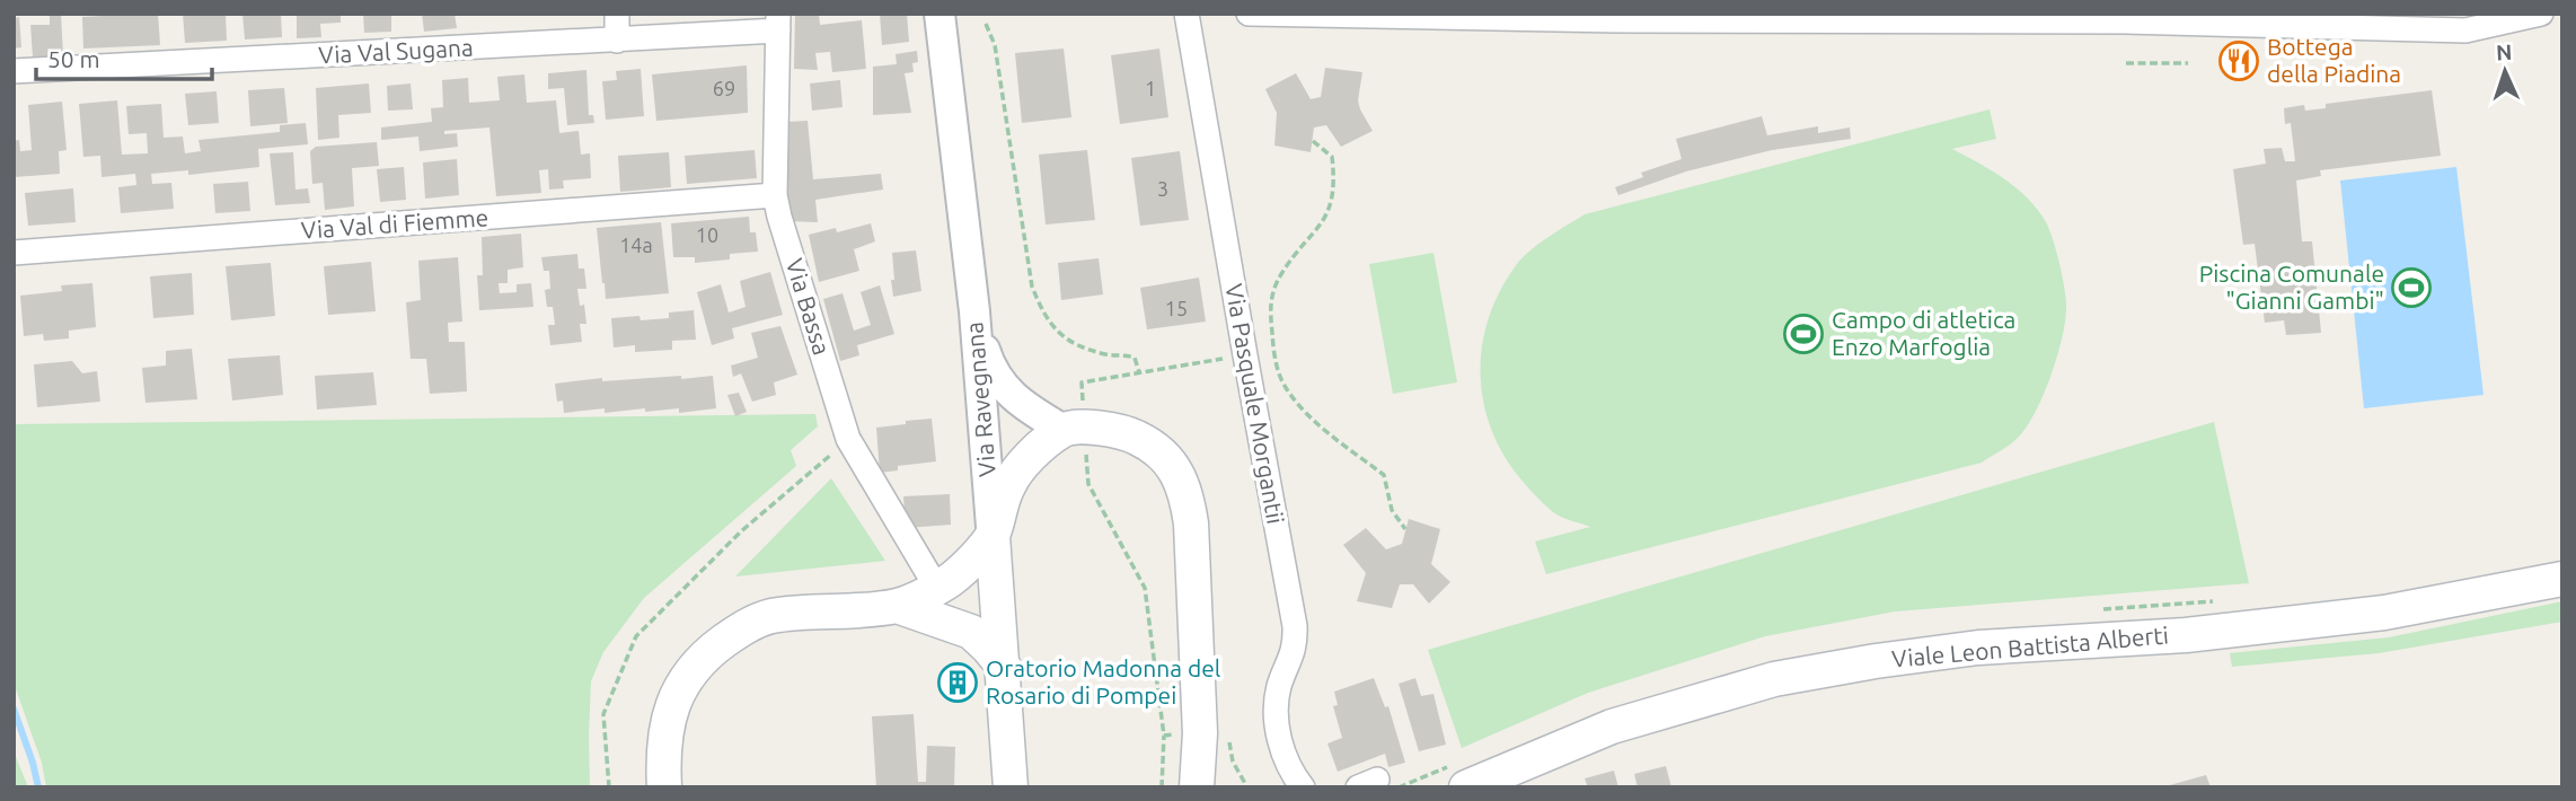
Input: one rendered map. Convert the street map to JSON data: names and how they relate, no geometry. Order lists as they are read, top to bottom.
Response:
{
  "streets": {
    "main road": ["Via Ravegnana", "Viale Leon Battista Alberti"],
    "street": [
      "Via Val Sugana",
      "Via Val di Fiemme",
      "Via Bassa",
      "Via Pasquale Morgantii"
    ]
  },
  "crossings": [
    ["Via Val Sugana", "Via Bassa"],
    ["Via Val di Fiemme", "Via Bassa"]
  ],
  "places": {
    "restaurant": ["Bottega della Piadina"],
    "sports": ["Piscina Comunale \"Gianni Gambi\"", "Campo di atletica Enzo Marfoglia"],
    "building": ["Oratorio Madonna del Rosario di Pompei"]
  },
  "house_numbers": [
    "69",
    "1",
    "3",
    "10",
    "14a",
    "15"
  ],
  "scale_bar": "50 m",
  "north": "top"
}
